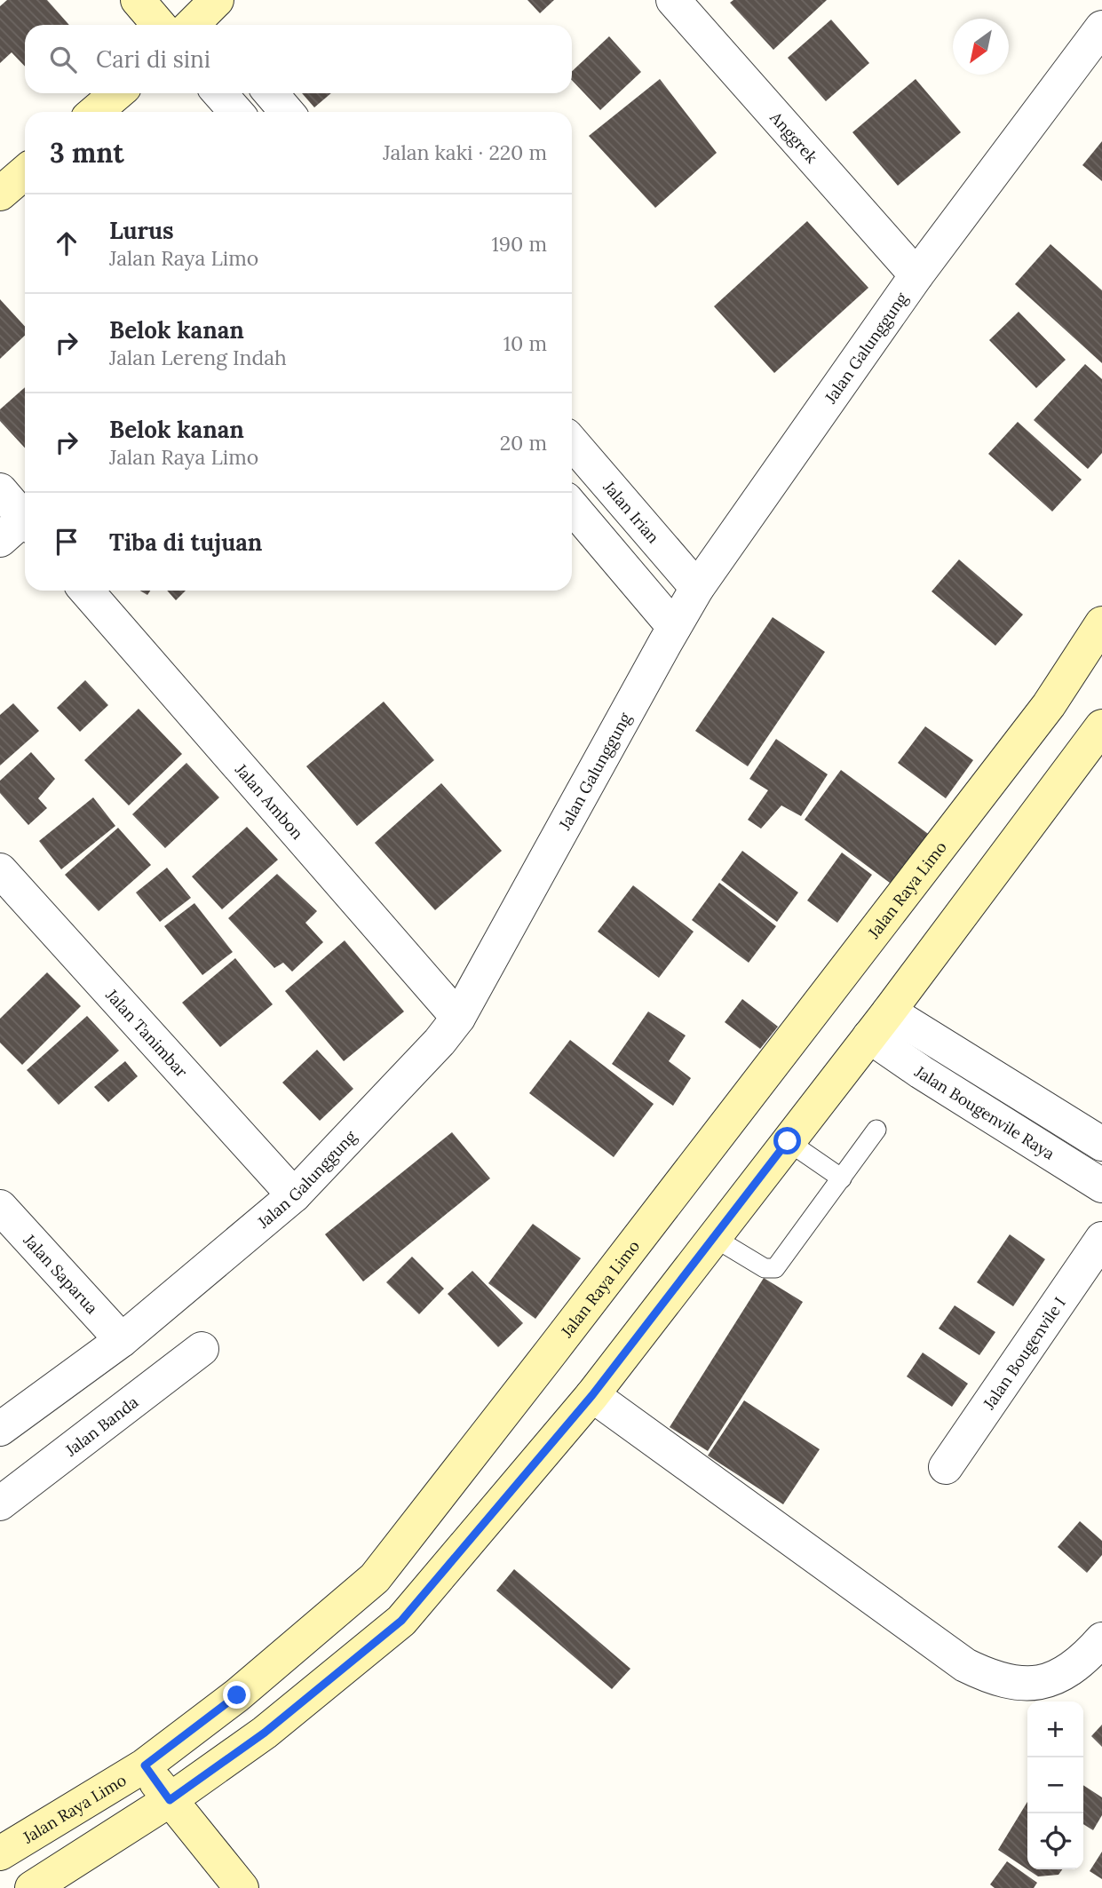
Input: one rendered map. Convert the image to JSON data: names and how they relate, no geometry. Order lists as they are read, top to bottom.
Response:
{
  "streets": {
    "main road": ["Jalan Raya Limo"],
    "street": [
      "Anggrek",
      "Jalan Galunggung",
      "Jalan Irian",
      "Jalan Ambon",
      "Jalan Tanimbar",
      "Jalan Bougenvile Raya",
      "Jalan Saparua",
      "Jalan Bougenvile I",
      "Jalan Banda"
    ]
  },
  "crossings": [
    ["Anggrek", "Jalan Galunggung"],
    ["Jalan Galunggung", "Jalan Irian"],
    ["Jalan Galunggung", "Jalan Ambon"],
    ["Jalan Galunggung", "Jalan Tanimbar"],
    ["Jalan Galunggung", "Jalan Saparua"]
  ],
  "north": "bottom left",
  "page": {
    "search": "Cari di sini",
    "heading": ["3 mnt", "Jalan kaki · 220 m"],
    "list": [
      ["Lurus", "Jalan Raya Limo", "190 m"],
      ["Belok kanan", "Jalan Lereng Indah", "10 m"],
      ["Belok kanan", "Jalan Raya Limo", "20 m"],
      "Tiba di tujuan"
    ],
    "map_buttons": ["+", "−"]
  }
}
